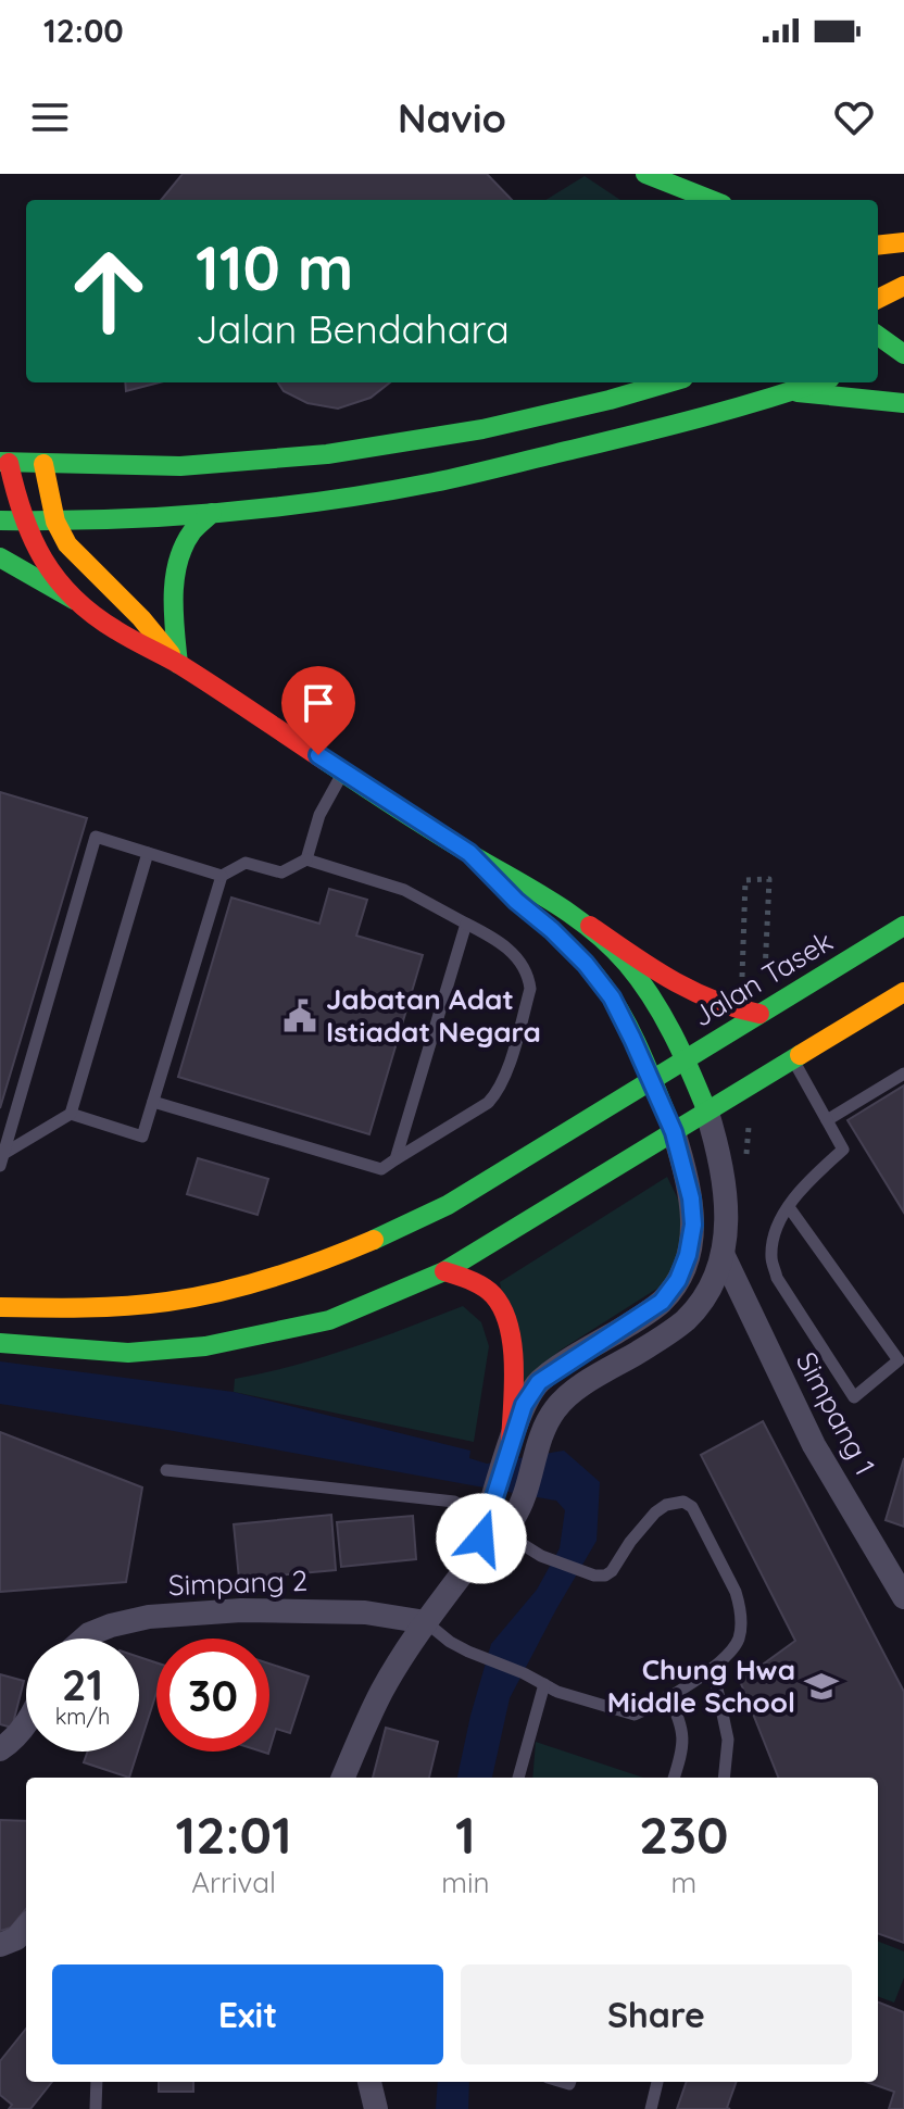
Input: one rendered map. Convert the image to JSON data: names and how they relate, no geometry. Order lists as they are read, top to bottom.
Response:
{
  "streets": {
    "main road": ["Jalan Tasek"],
    "street": ["Simpang 1", "Simpang 2"]
  },
  "places": {
    "public building": ["Jabatan Adat Istiadat Negara"],
    "school or university": ["Chung Hwa Middle School"]
  },
  "page": {
    "status": "12:00",
    "header": "Navio",
    "turn": ["110 m", "Jalan Bendahara"],
    "speed": "21 km/h",
    "limit": "30",
    "eta": [
      "12:01",
      "Arrival",
      "1",
      "min",
      "230",
      "m"
    ],
    "buttons": ["Exit", "Share"]
  }
}
